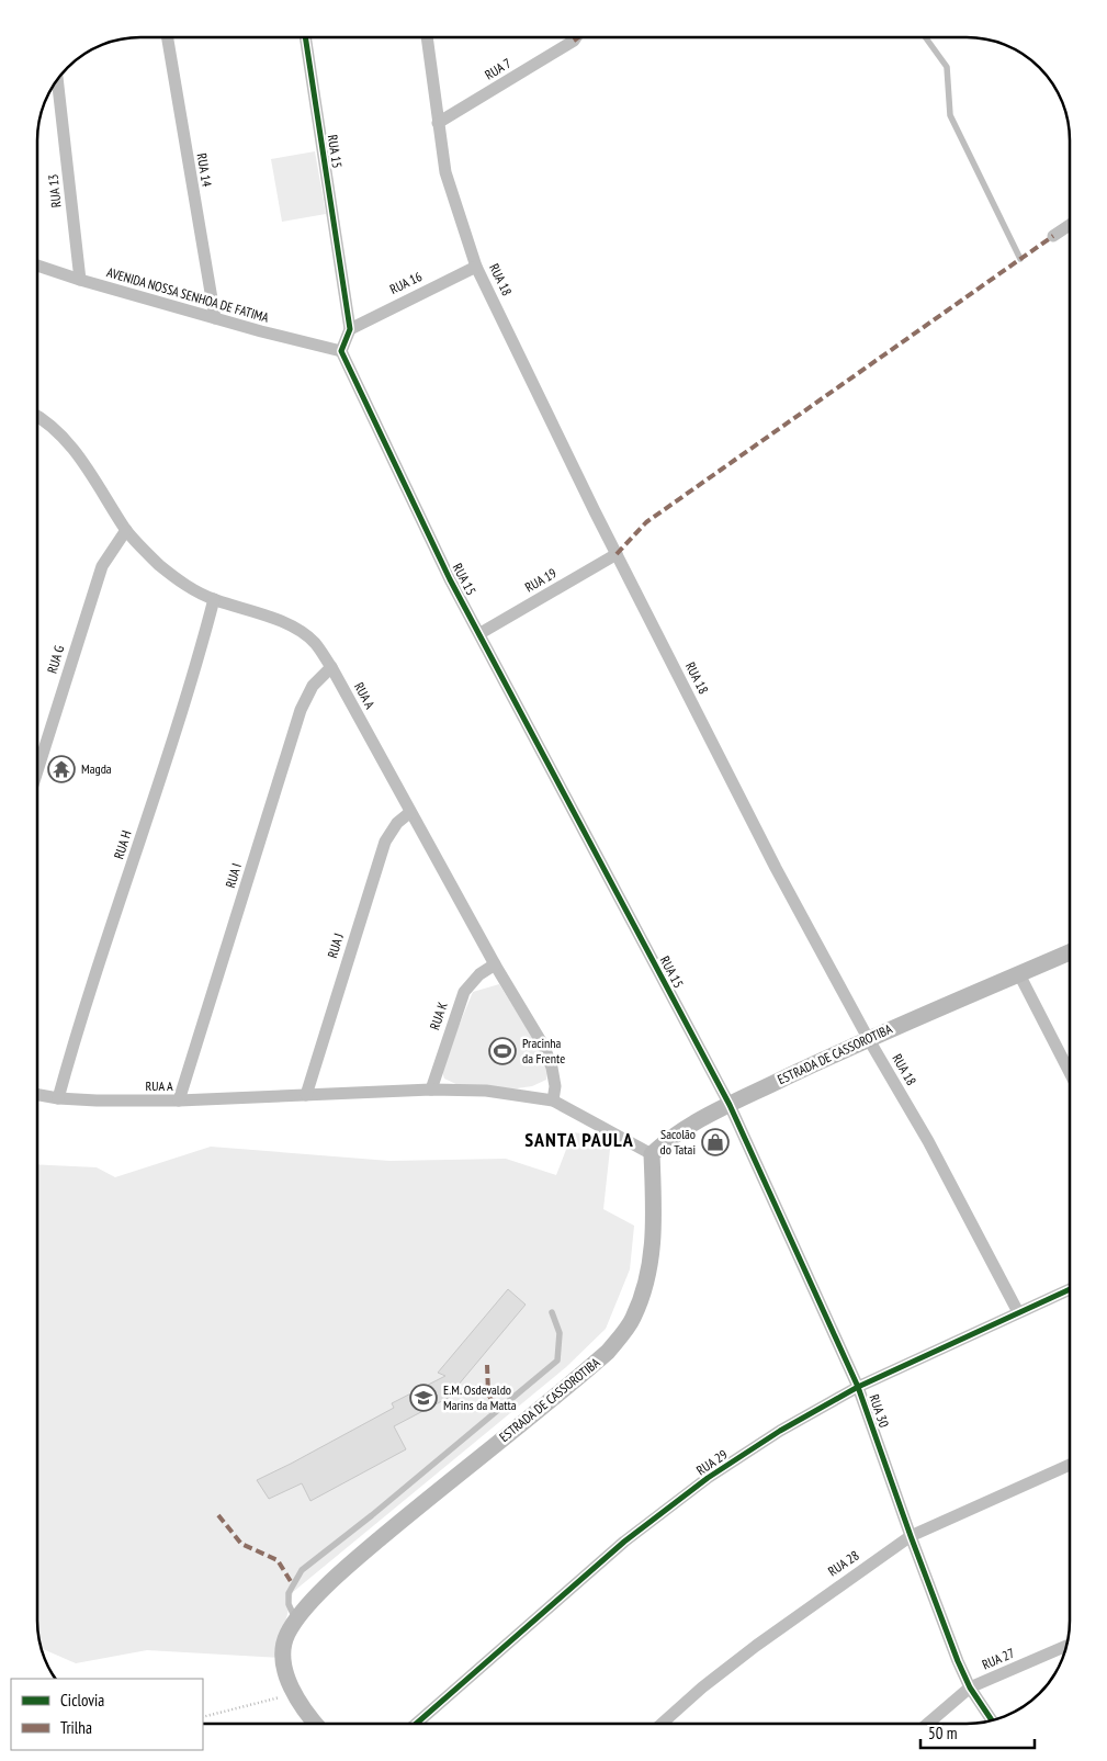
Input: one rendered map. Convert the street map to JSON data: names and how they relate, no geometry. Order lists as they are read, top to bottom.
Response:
{
  "streets": {
    "main road": ["ESTRADA DE CASSOROTIBA"],
    "street": [
      "RUA 7",
      "RUA 15",
      "RUA 14",
      "RUA 13",
      "RUA 18",
      "RUA 16",
      "AVENIDA NOSSA SENHOA DE FATIMA",
      "RUA 19",
      "RUA G",
      "RUA A",
      "RUA H",
      "RUA I",
      "RUA J",
      "RUA K",
      "RUA 30",
      "RUA 29",
      "RUA 28",
      "RUA 27"
    ]
  },
  "crossings": [
    ["RUA 7", "RUA 18"],
    ["RUA 15", "RUA 16"],
    ["RUA 15", "AVENIDA NOSSA SENHOA DE FATIMA"],
    ["RUA 15", "RUA 19"],
    ["RUA 15", "ESTRADA DE CASSOROTIBA"],
    ["RUA 15", "RUA 30"],
    ["RUA 14", "AVENIDA NOSSA SENHOA DE FATIMA"],
    ["RUA 13", "AVENIDA NOSSA SENHOA DE FATIMA"],
    ["RUA 18", "RUA 16"],
    ["RUA 18", "RUA 19"],
    ["RUA 18", "ESTRADA DE CASSOROTIBA"],
    ["RUA 18", "RUA 29"],
    ["RUA G", "RUA A"],
    ["RUA A", "RUA H"],
    ["RUA A", "RUA I"],
    ["RUA A", "RUA J"],
    ["RUA A", "RUA K"],
    ["RUA A", "ESTRADA DE CASSOROTIBA"],
    ["ESTRADA DE CASSOROTIBA", "RUA 30"],
    ["RUA 30", "RUA 29"],
    ["RUA 30", "RUA 28"],
    ["RUA 30", "RUA 27"]
  ],
  "districts": ["SANTA PAULA"],
  "places": {
    "temple": ["Magda"],
    "sports": ["Pracinha da Frente"],
    "shop": ["Sacolão do Tatai"],
    "school or university": ["E.M. Osdevaldo Marins da Matta"]
  },
  "legend": ["Ciclovia", "Trilha"],
  "scale_bar": "50 m"
}
